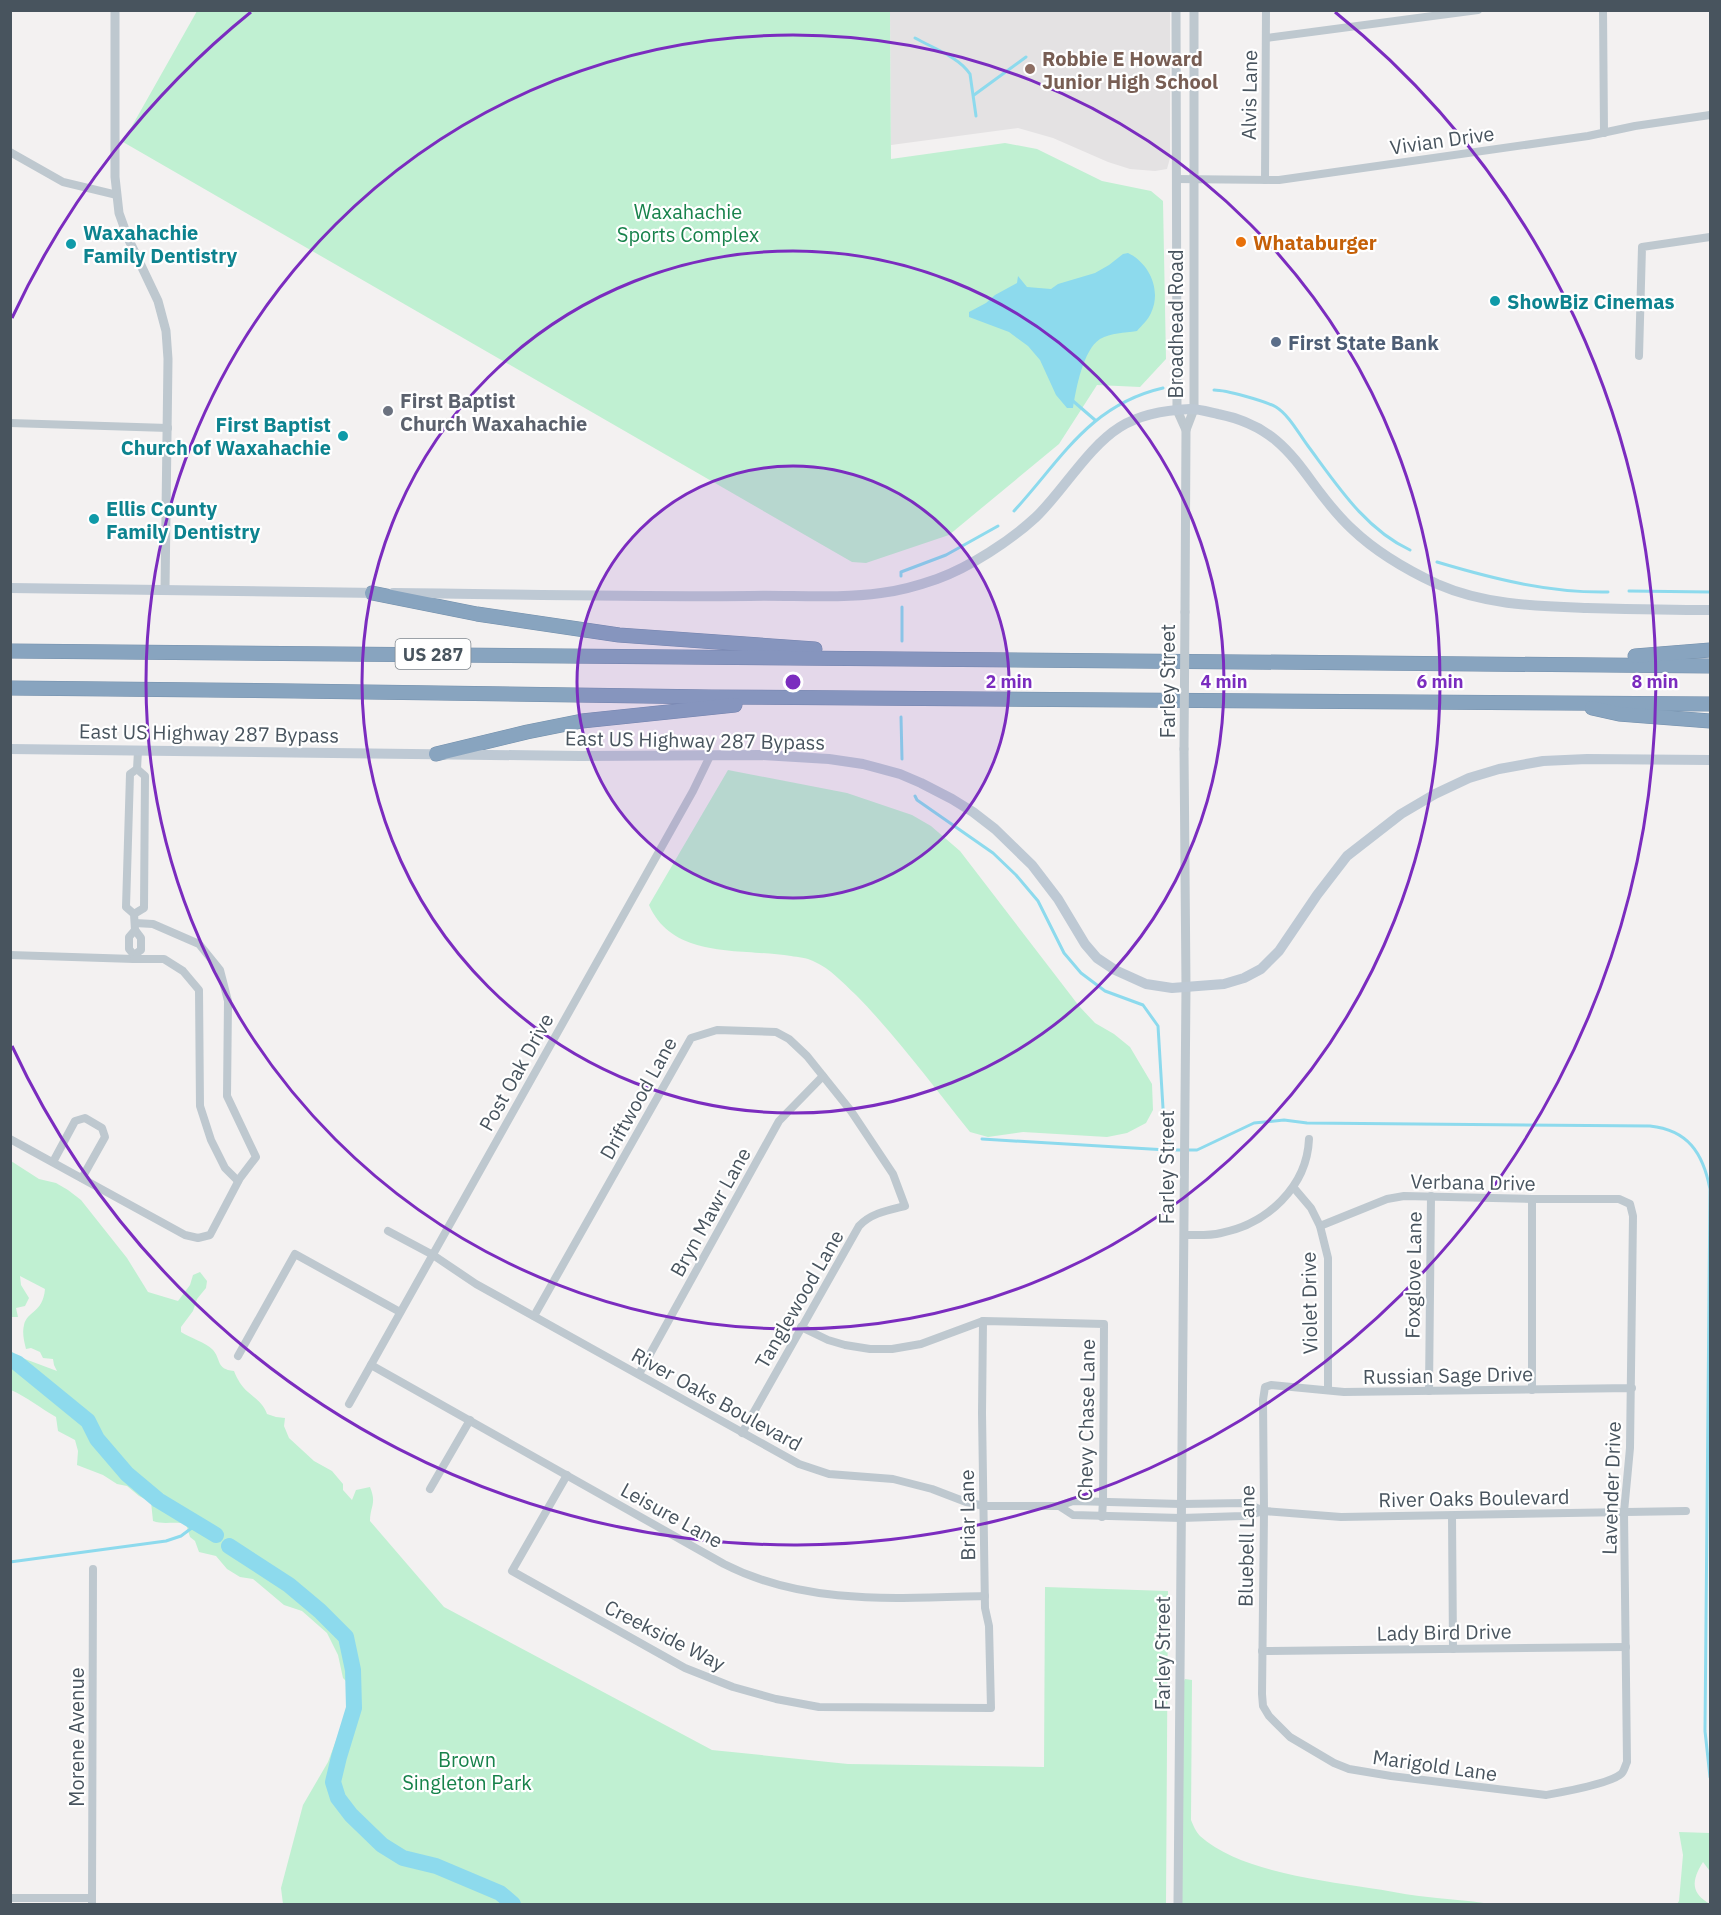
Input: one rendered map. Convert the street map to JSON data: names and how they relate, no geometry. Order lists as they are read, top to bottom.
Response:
{
  "streets": {
    "highway": ["US 287"],
    "main road": ["East US Highway 287 Bypass"],
    "street": [
      "Alvis Lane",
      "Vivian Drive",
      "Broadhead Road",
      "Farley Street",
      "Post Oak Drive",
      "Driftwood Lane",
      "Verbana Drive",
      "Bryn Mawr Lane",
      "Foxglove Lane",
      "Tanglewood Lane",
      "Violet Drive",
      "Russian Sage Drive",
      "River Oaks Boulevard",
      "Chevy Chase Lane",
      "Lavender Drive",
      "Leisure Lane",
      "Briar Lane",
      "Bluebell Lane",
      "Lady Bird Drive",
      "Creekside Way",
      "Morene Avenue",
      "Marigold Lane"
    ]
  },
  "crossings": [
    ["Alvis Lane", "Vivian Drive"],
    ["Vivian Drive", "Broadhead Road"],
    ["Broadhead Road", "Farley Street"],
    ["Farley Street", "East US Highway 287 Bypass"],
    ["Farley Street", "River Oaks Boulevard"],
    ["East US Highway 287 Bypass", "Post Oak Drive"],
    ["Post Oak Drive", "River Oaks Boulevard"],
    ["Post Oak Drive", "Leisure Lane"],
    ["Driftwood Lane", "Bryn Mawr Lane"],
    ["Driftwood Lane", "Tanglewood Lane"],
    ["Driftwood Lane", "River Oaks Boulevard"],
    ["Verbana Drive", "Foxglove Lane"],
    ["Verbana Drive", "Violet Drive"],
    ["Verbana Drive", "Lavender Drive"],
    ["Bryn Mawr Lane", "River Oaks Boulevard"],
    ["Foxglove Lane", "Russian Sage Drive"],
    ["Tanglewood Lane", "River Oaks Boulevard"],
    ["Violet Drive", "Russian Sage Drive"],
    ["Russian Sage Drive", "Lavender Drive"],
    ["Russian Sage Drive", "Bluebell Lane"],
    ["River Oaks Boulevard", "Chevy Chase Lane"],
    ["River Oaks Boulevard", "Lavender Drive"],
    ["River Oaks Boulevard", "Briar Lane"],
    ["River Oaks Boulevard", "Bluebell Lane"],
    ["Chevy Chase Lane", "Briar Lane"],
    ["Lavender Drive", "Lady Bird Drive"],
    ["Lavender Drive", "Marigold Lane"],
    ["Leisure Lane", "Briar Lane"],
    ["Leisure Lane", "Creekside Way"],
    ["Briar Lane", "Creekside Way"],
    ["Bluebell Lane", "Lady Bird Drive"],
    ["Bluebell Lane", "Marigold Lane"]
  ],
  "parks": ["Waxahachie Sports Complex", "Brown Singleton Park"],
  "places": [
    "Robbie E Howard Junior High School",
    "Whataburger",
    "Waxahachie Family Dentistry",
    "ShowBiz Cinemas",
    "First State Bank",
    "First Baptist Church Waxahachie",
    "First Baptist Church of Waxahachie",
    "Ellis County Family Dentistry"
  ],
  "rings": [
    "2 min",
    "4 min",
    "6 min",
    "8 min"
  ]
}
